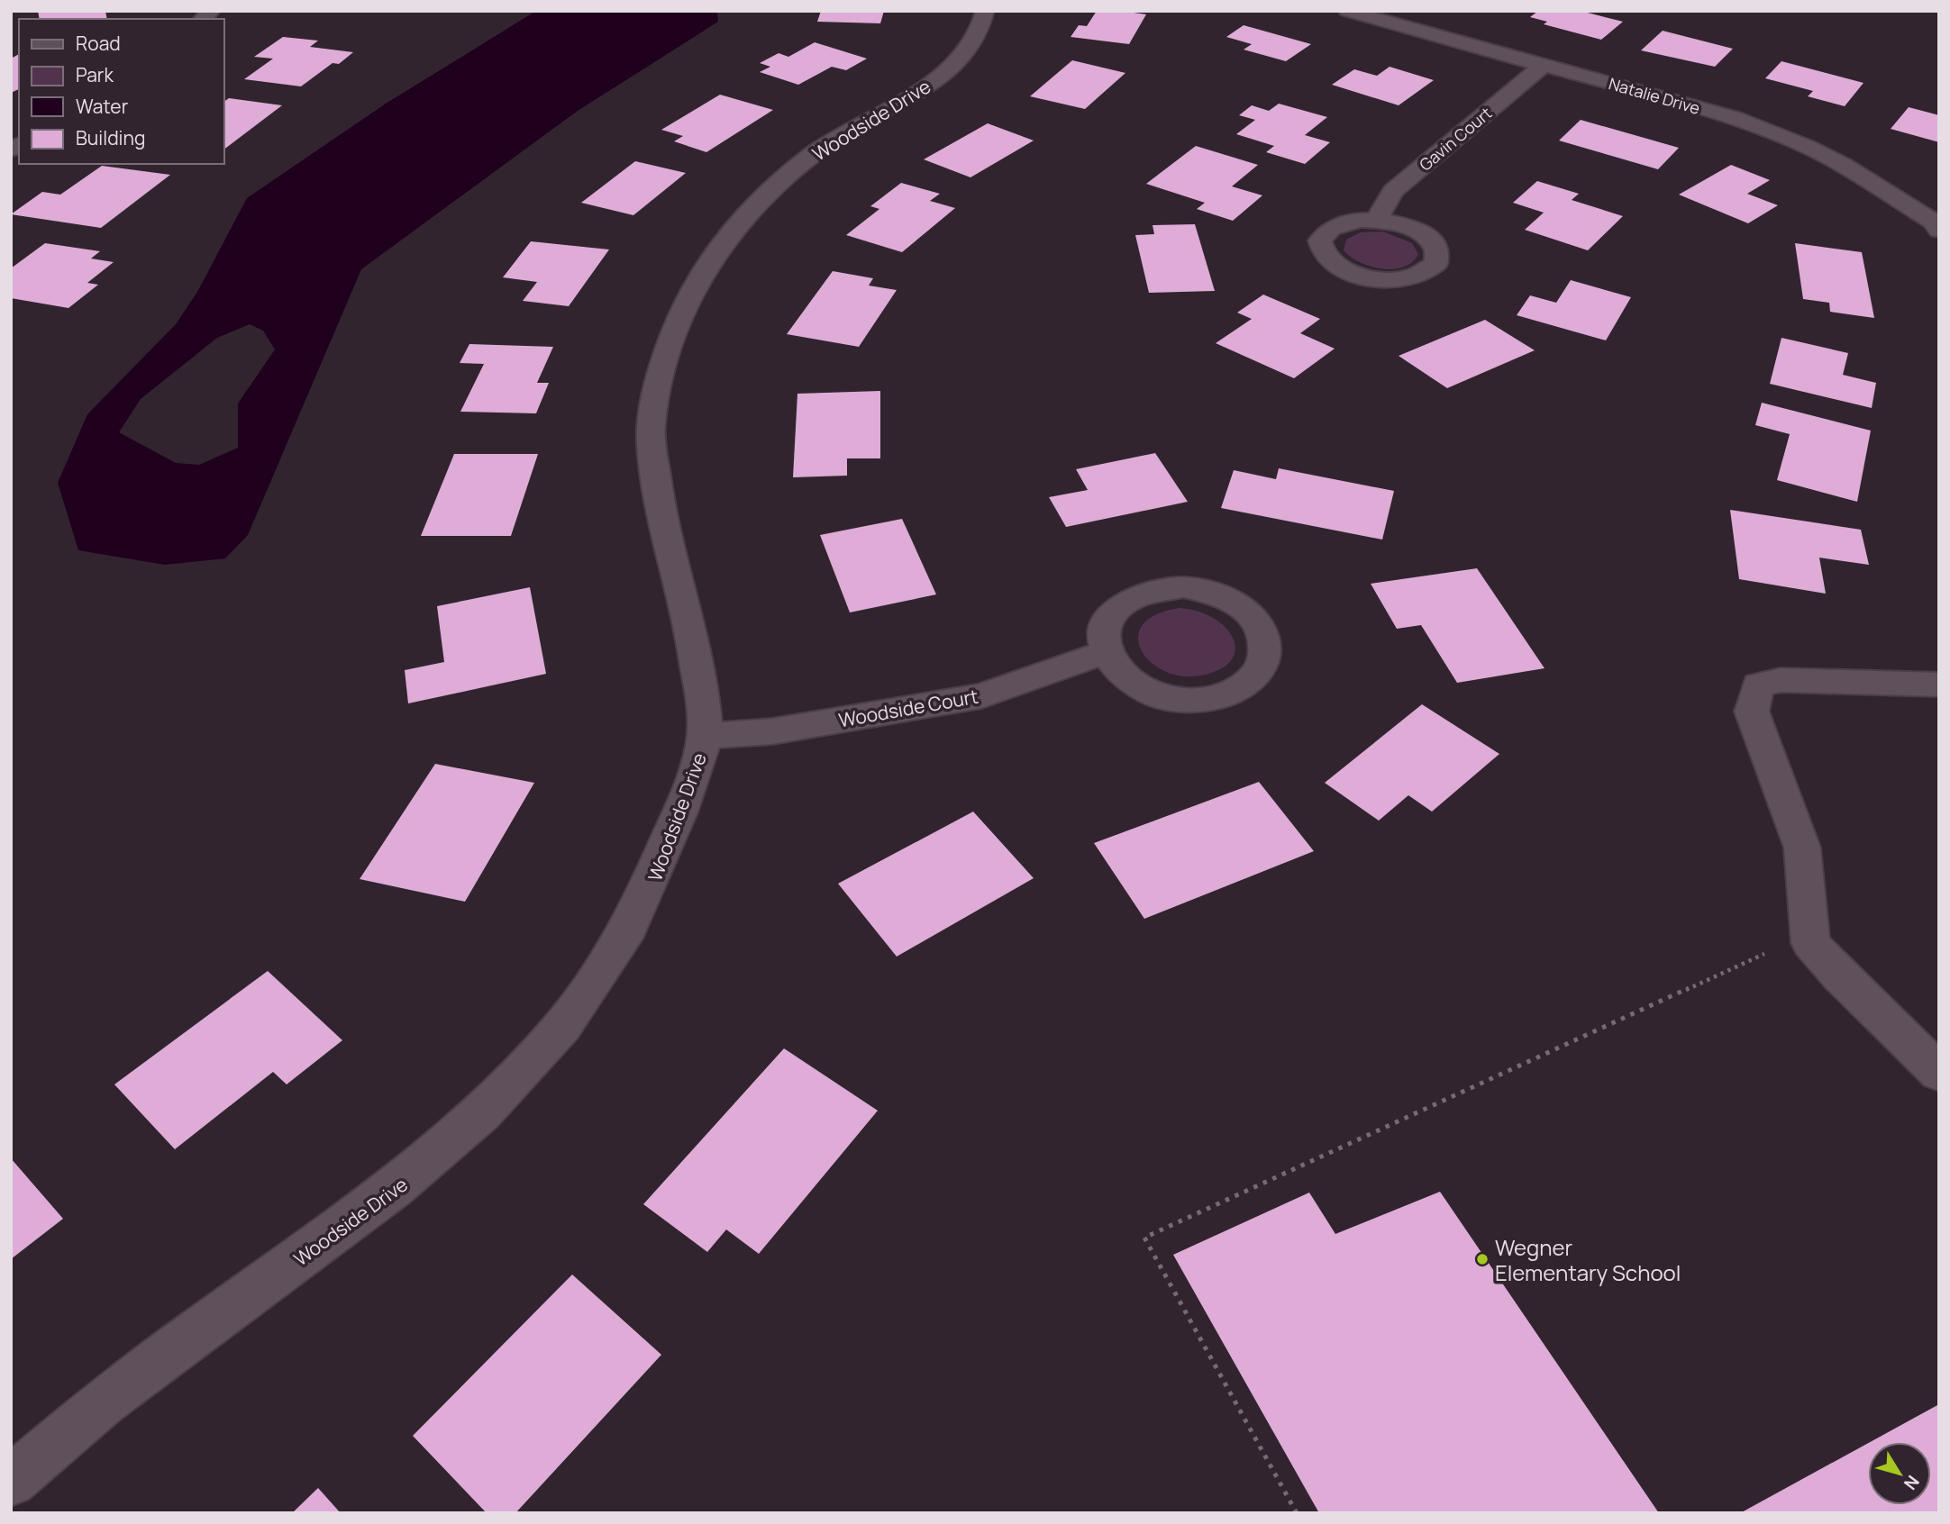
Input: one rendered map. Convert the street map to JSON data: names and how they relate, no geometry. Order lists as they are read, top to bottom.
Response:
{
  "streets": {
    "street": [
      "Natalie Drive",
      "Woodside Drive",
      "Gavin Court",
      "Woodside Court"
    ]
  },
  "crossings": [
    ["Natalie Drive", "Gavin Court"],
    ["Woodside Drive", "Woodside Court"]
  ],
  "places": ["Wegner Elementary School"],
  "legend": [
    "Road",
    "Park",
    "Water",
    "Building"
  ],
  "north": "bottom right"
}
